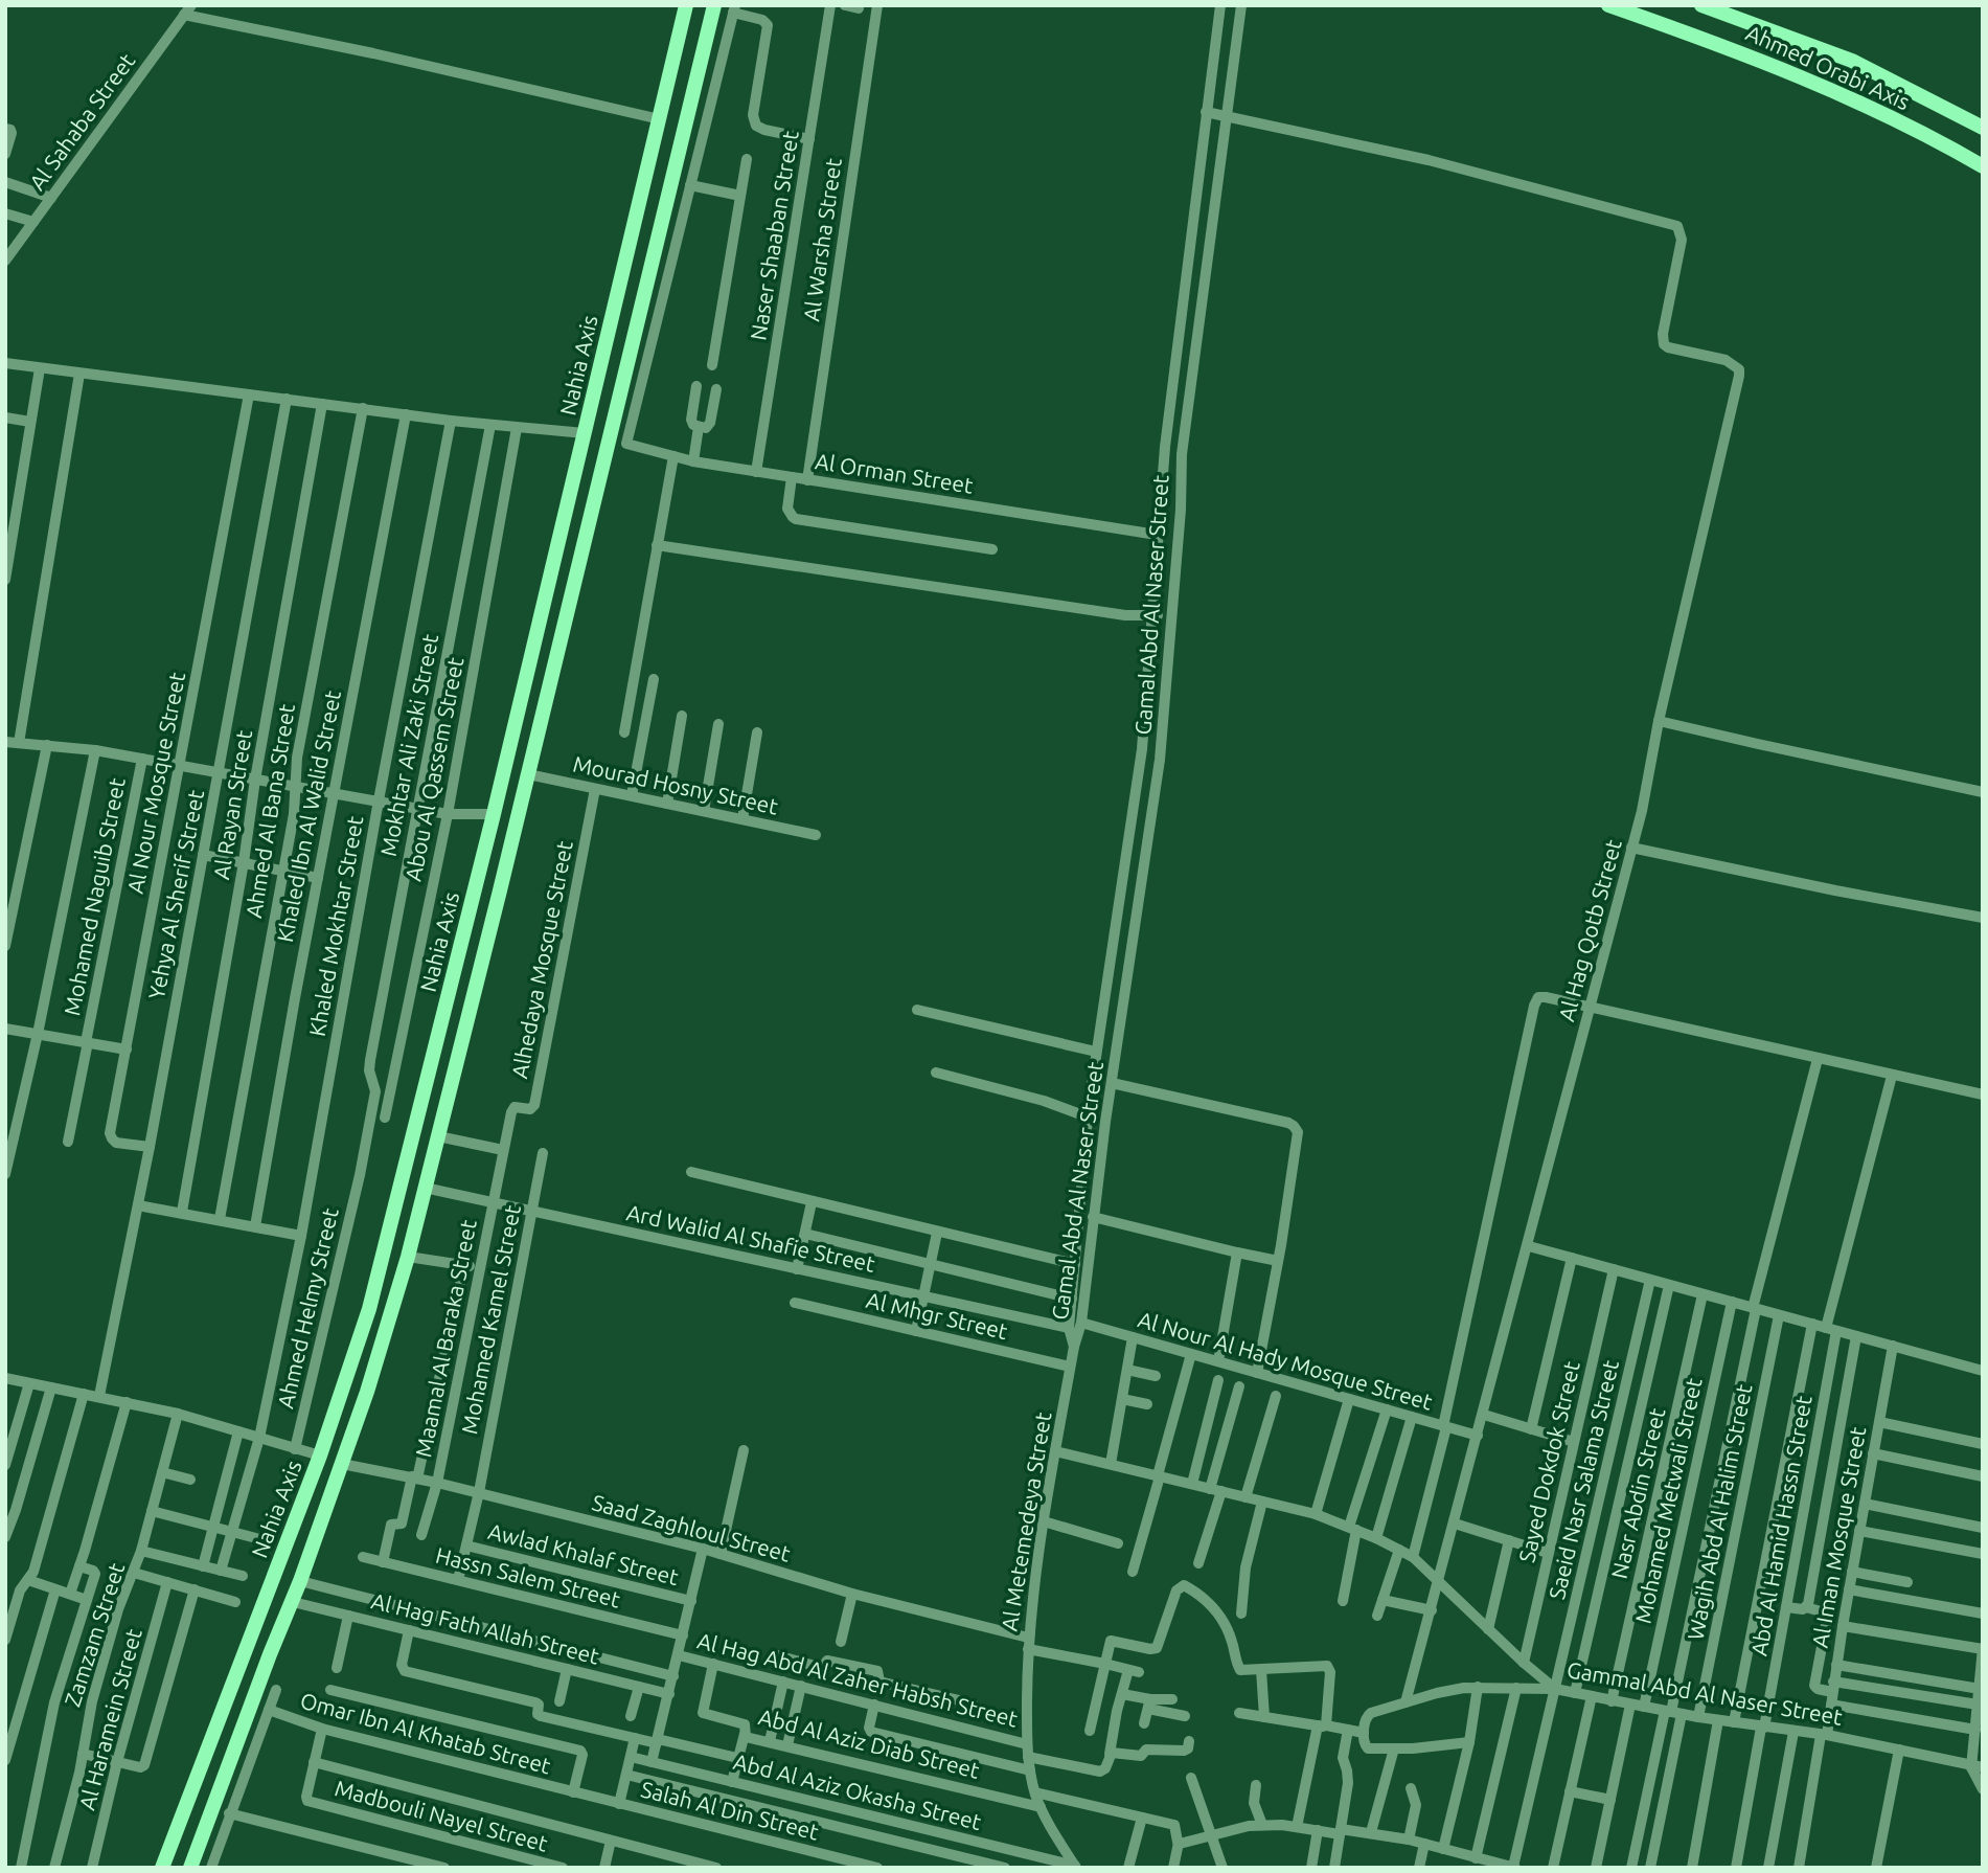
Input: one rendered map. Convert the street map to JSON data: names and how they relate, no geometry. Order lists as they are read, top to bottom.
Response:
{
  "streets": {
    "main road": ["Ahmed Orabi Axis", "Nahia Axis"],
    "street": [
      "Al Sahaba Street",
      "Naser Shaaban Street",
      "Al Warsha Street",
      "Al Orman Street",
      "Gamal Abd Al Naser Street",
      "Mokhtar Ali Zaki Street",
      "Abou Al Qassem Street",
      "Al Nour Mosque Street",
      "Mourad Hosny Street",
      "Al Rayan Street",
      "Ahmed Al Bana Street",
      "Khaled Ibn Al Walid Street",
      "Yehya Al Sherif Street",
      "Mohamed Naguib Street",
      "Khaled Mokhtar Street",
      "Al Hag Qotb Street",
      "Alhedaya Mosque Street",
      "Ard Walid Al Shafie Street",
      "Ahmed Helmy Street",
      "Al Mhgr Street",
      "Mohamed Kamel Street",
      "Maamal Al Baraka Street",
      "Al Nour Al Hady Mosque Street",
      "Sayed Dokdok Street",
      "Saeid Nasr Salama Street",
      "Nasr Abdin Street",
      "Mohamed Metwali Street",
      "Wagih Abd Al Halim Street",
      "Al Metemedeya Street",
      "Abd Al Hamid Hassn Street",
      "Saad Zaghloul Street",
      "Al Iman Mosque Street",
      "Awlad Khalaf Street",
      "Hassn Salem Street",
      "Al Hag Fath Allah Street",
      "Zamzam Street",
      "Al Hag Abd Al Zaher Habsh Street",
      "Gammal Abd Al Naser Street",
      "Al Haramein Street",
      "Omar Ibn Al Khatab Street",
      "Abd Al Aziz Diab Street",
      "Abd Al Aziz Okasha Street",
      "Salah Al Din Street",
      "Madbouli Nayel Street"
    ]
  },
  "crossings": [
    ["Naser Shaaban Street", "Al Orman Street"],
    ["Al Warsha Street", "Al Orman Street"],
    ["Nahia Axis", "Mourad Hosny Street"],
    ["Nahia Axis", "Ard Walid Al Shafie Street"],
    ["Nahia Axis", "Saad Zaghloul Street"],
    ["Nahia Axis", "Al Hag Fath Allah Street"],
    ["Al Orman Street", "Gamal Abd Al Naser Street"],
    ["Gamal Abd Al Naser Street", "Al Hag Qotb Street"],
    ["Gamal Abd Al Naser Street", "Ard Walid Al Shafie Street"],
    ["Gamal Abd Al Naser Street", "Al Nour Al Hady Mosque Street"],
    ["Gamal Abd Al Naser Street", "Al Metemedeya Street"],
    ["Mokhtar Ali Zaki Street", "Ahmed Helmy Street"],
    ["Al Nour Mosque Street", "Yehya Al Sherif Street"],
    ["Mourad Hosny Street", "Alhedaya Mosque Street"],
    ["Al Hag Qotb Street", "Al Nour Al Hady Mosque Street"],
    ["Al Hag Qotb Street", "Gammal Abd Al Naser Street"],
    ["Alhedaya Mosque Street", "Ard Walid Al Shafie Street"],
    ["Alhedaya Mosque Street", "Maamal Al Baraka Street"],
    ["Ard Walid Al Shafie Street", "Mohamed Kamel Street"],
    ["Ard Walid Al Shafie Street", "Maamal Al Baraka Street"],
    ["Al Mhgr Street", "Al Metemedeya Street"],
    ["Mohamed Kamel Street", "Saad Zaghloul Street"],
    ["Mohamed Kamel Street", "Awlad Khalaf Street"],
    ["Mohamed Kamel Street", "Hassn Salem Street"],
    ["Maamal Al Baraka Street", "Saad Zaghloul Street"],
    ["Sayed Dokdok Street", "Gammal Abd Al Naser Street"],
    ["Saeid Nasr Salama Street", "Gammal Abd Al Naser Street"],
    ["Nasr Abdin Street", "Gammal Abd Al Naser Street"],
    ["Mohamed Metwali Street", "Gammal Abd Al Naser Street"],
    ["Wagih Abd Al Halim Street", "Gammal Abd Al Naser Street"],
    ["Al Metemedeya Street", "Saad Zaghloul Street"],
    ["Al Metemedeya Street", "Al Hag Abd Al Zaher Habsh Street"],
    ["Al Metemedeya Street", "Gammal Abd Al Naser Street"],
    ["Al Metemedeya Street", "Abd Al Aziz Diab Street"],
    ["Al Metemedeya Street", "Abd Al Aziz Okasha Street"],
    ["Abd Al Hamid Hassn Street", "Gammal Abd Al Naser Street"],
    ["Al Iman Mosque Street", "Gammal Abd Al Naser Street"],
    ["Al Hag Abd Al Zaher Habsh Street", "Abd Al Aziz Diab Street"],
    ["Omar Ibn Al Khatab Street", "Salah Al Din Street"]
  ]
}
